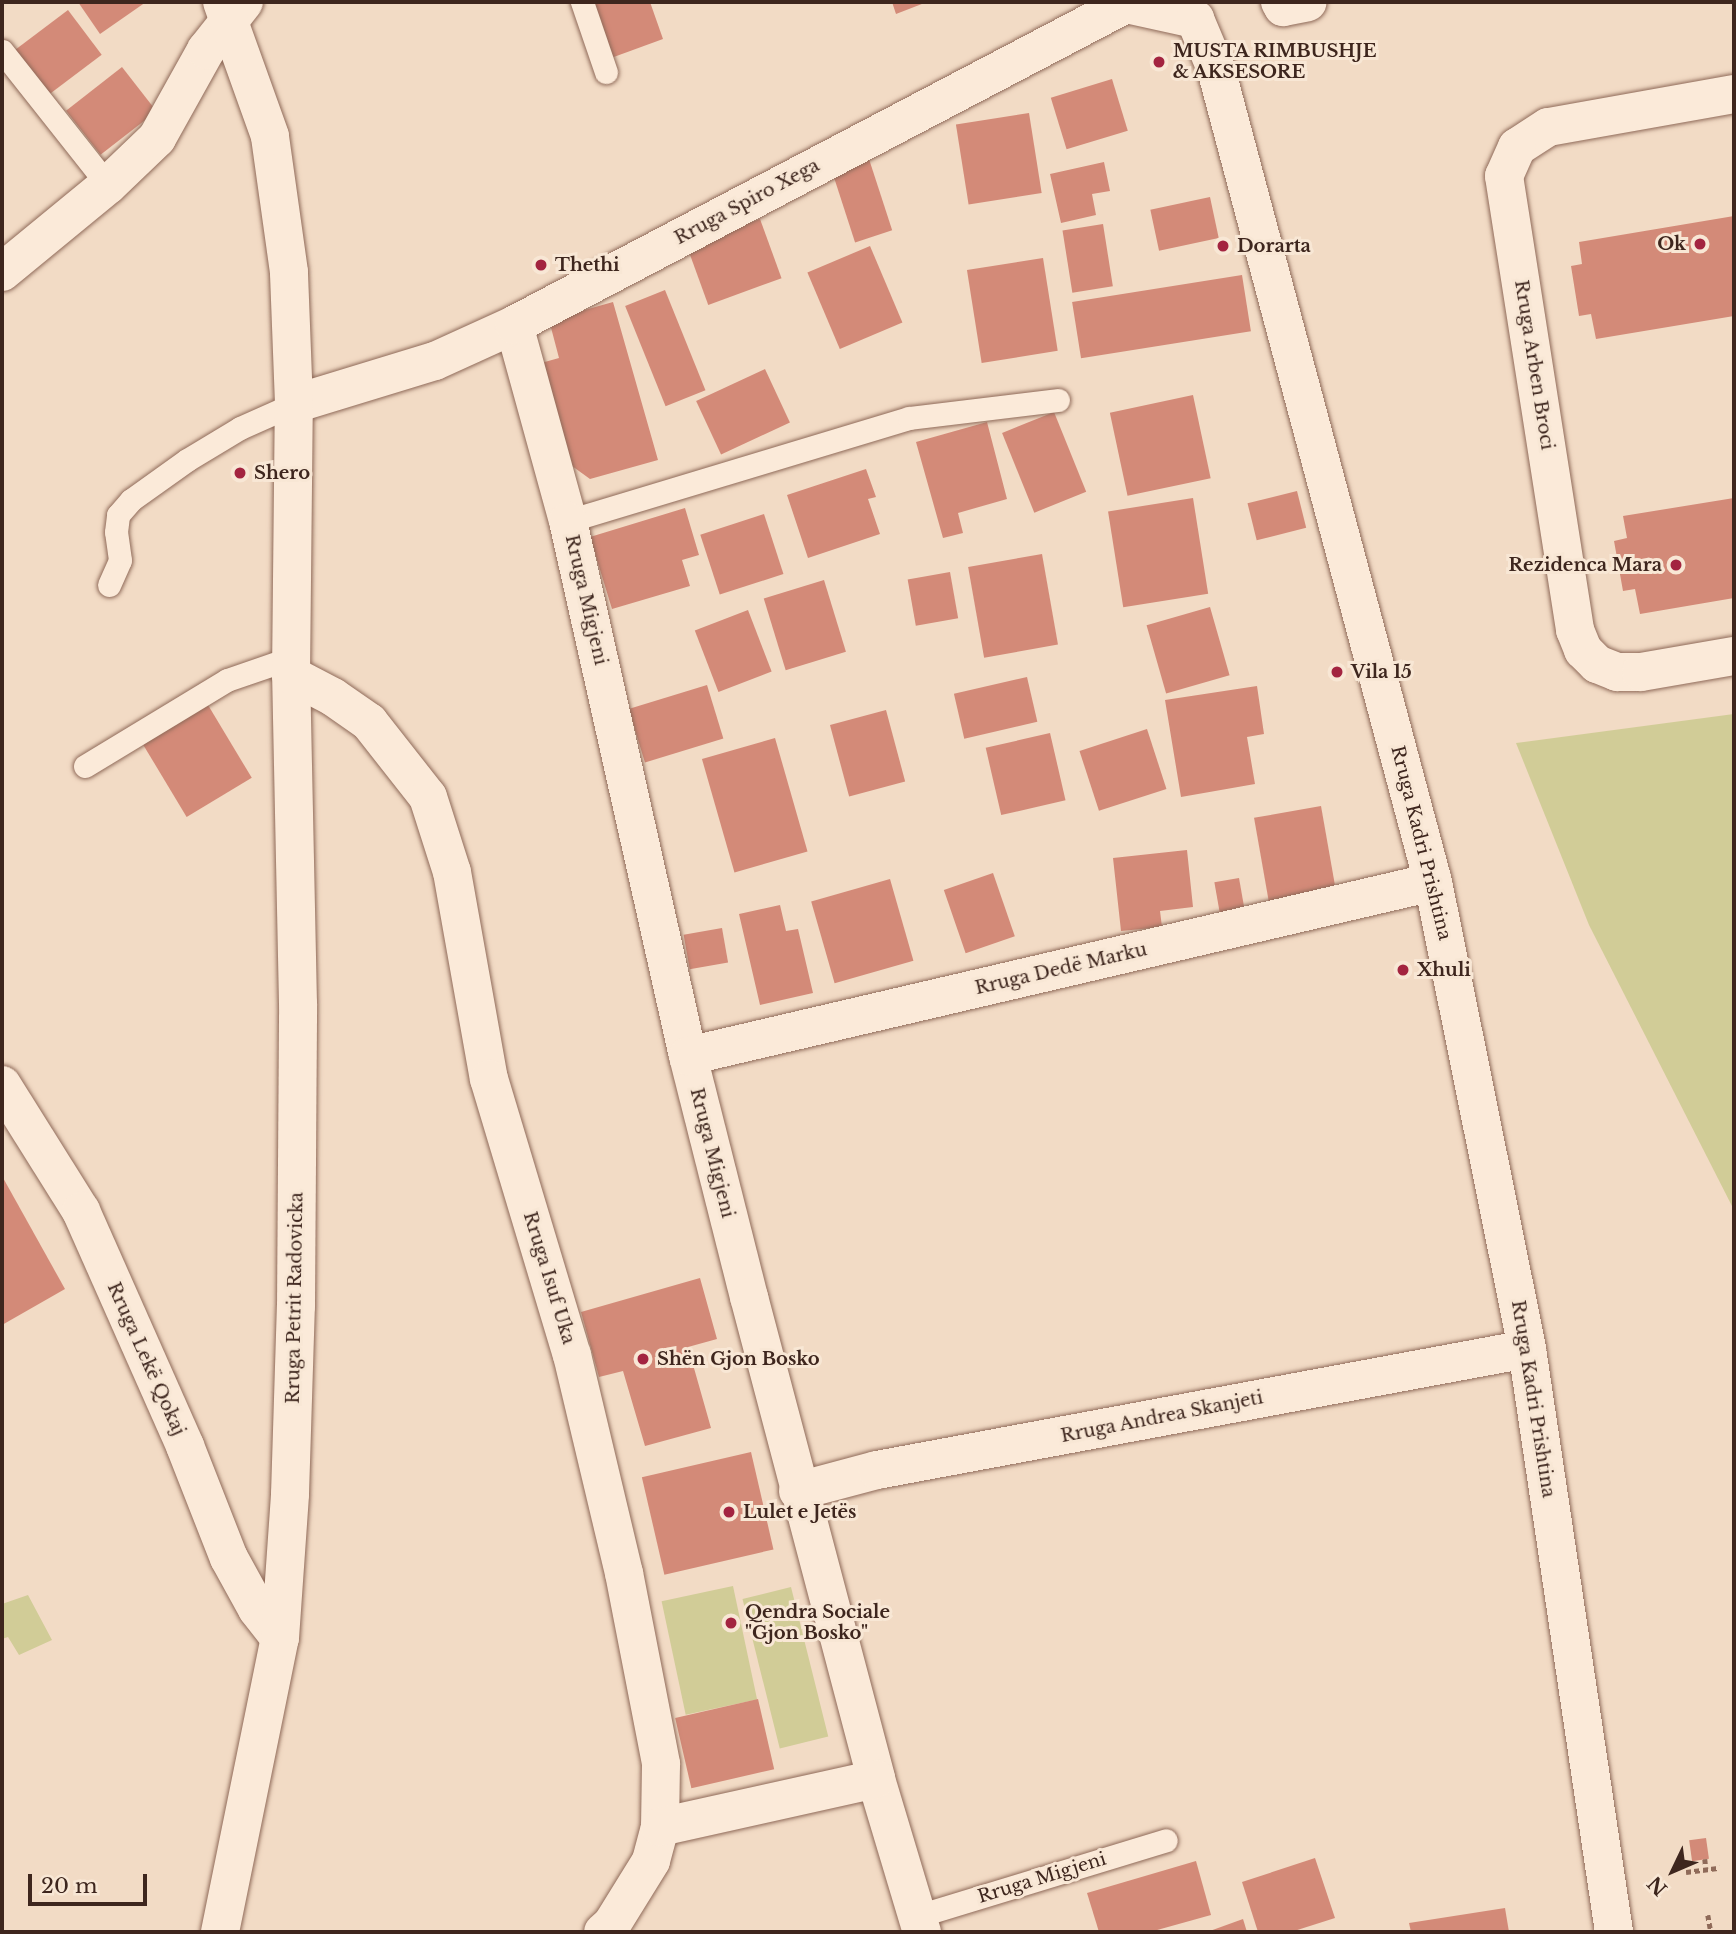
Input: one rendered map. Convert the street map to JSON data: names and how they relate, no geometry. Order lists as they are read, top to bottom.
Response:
{
  "streets": {
    "street": [
      "Rruga Spiro Xega",
      "Rruga Arben Broci",
      "Rruga Migjeni",
      "Rruga Kadri Prishtina",
      "Rruga Dedë Marku",
      "Rruga Isuf Uka",
      "Rruga Petrit Radovicka",
      "Rruga Lekë Qokaj",
      "Rruga Andrea Skanjeti"
    ]
  },
  "crossings": [
    ["Rruga Spiro Xega", "Rruga Migjeni"],
    ["Rruga Spiro Xega", "Rruga Kadri Prishtina"],
    ["Rruga Spiro Xega", "Rruga Petrit Radovicka"],
    ["Rruga Migjeni", "Rruga Dedë Marku"],
    ["Rruga Migjeni", "Rruga Andrea Skanjeti"],
    ["Rruga Kadri Prishtina", "Rruga Dedë Marku"],
    ["Rruga Kadri Prishtina", "Rruga Andrea Skanjeti"],
    ["Rruga Isuf Uka", "Rruga Petrit Radovicka"],
    ["Rruga Petrit Radovicka", "Rruga Lekë Qokaj"]
  ],
  "places": [
    "MUSTA RIMBUSHJE & AKSESORE",
    "Ok",
    "Dorarta",
    "Thethi",
    "Shero",
    "Rezidenca Mara",
    "Vila 15",
    "Xhuli",
    "Shën Gjon Bosko",
    "Lulet e Jetës",
    "Qendra Sociale \"Gjon Bosko\""
  ],
  "scale_bar": "20 m",
  "north": "bottom left"
}
